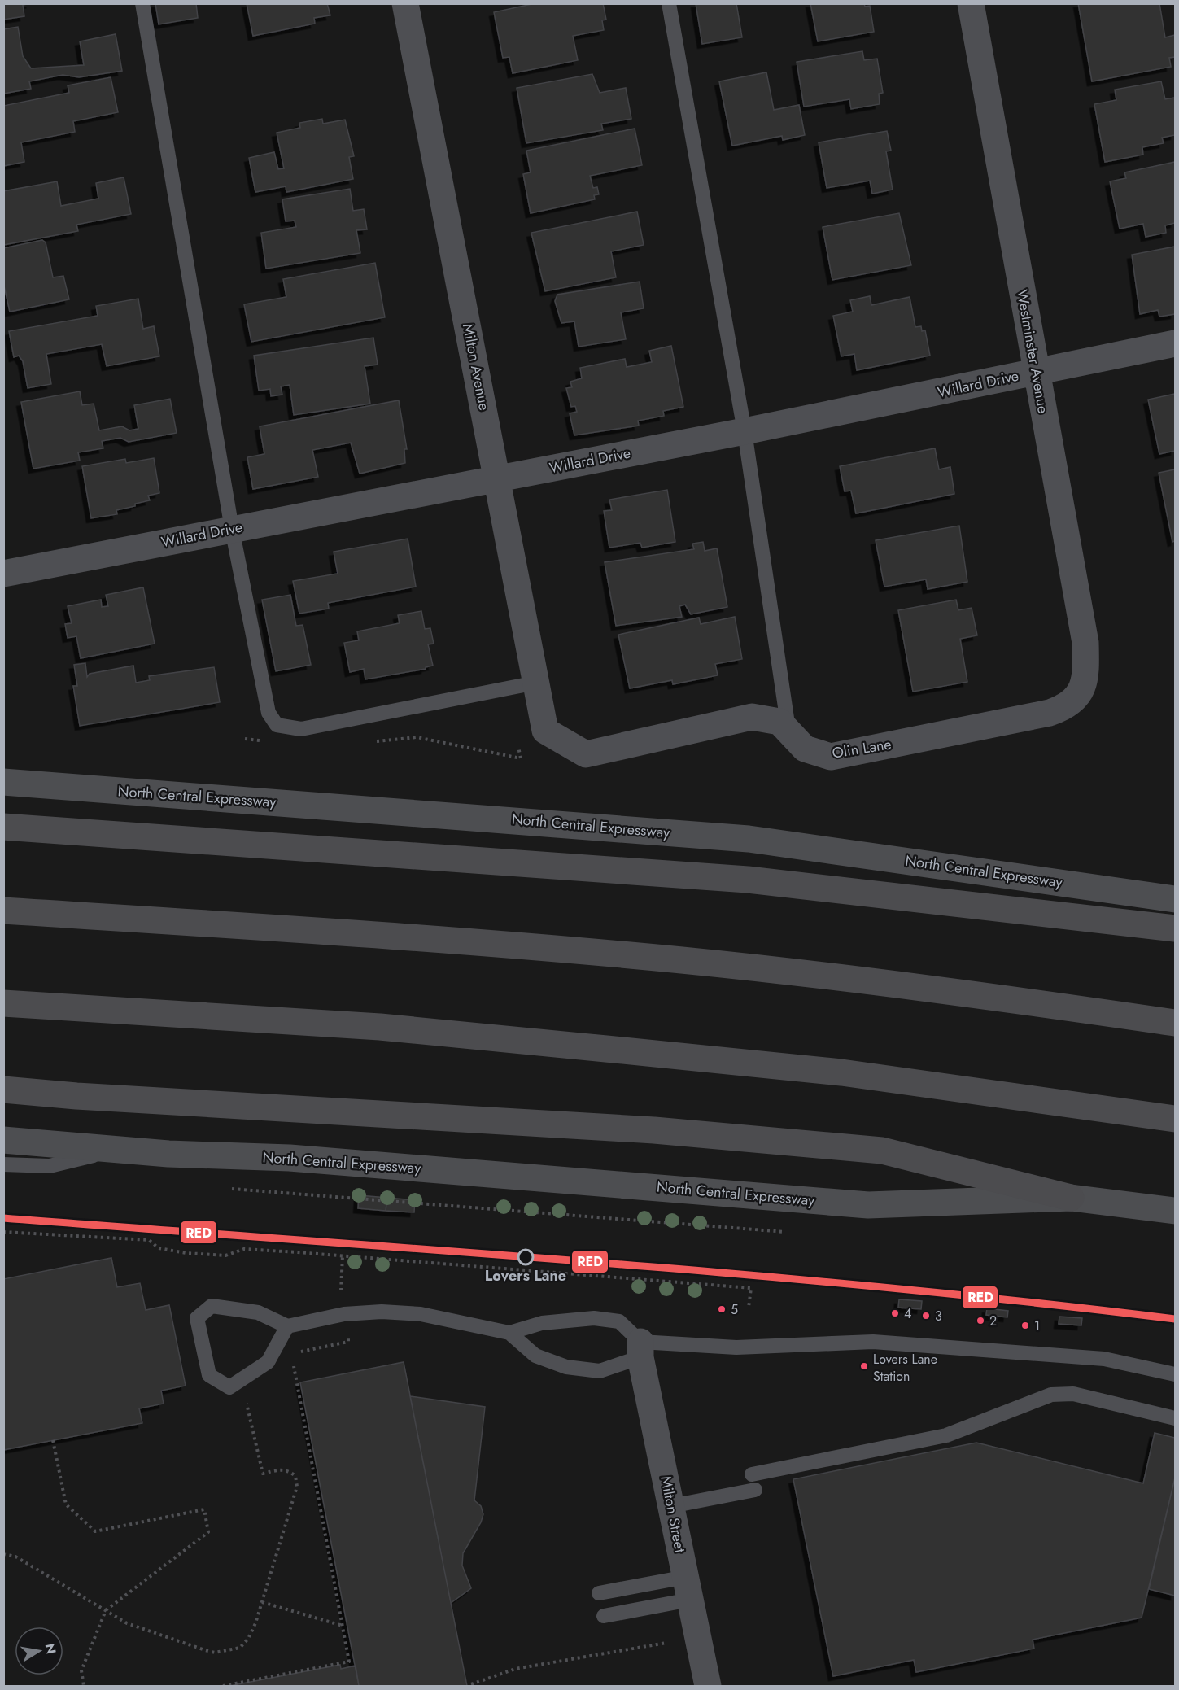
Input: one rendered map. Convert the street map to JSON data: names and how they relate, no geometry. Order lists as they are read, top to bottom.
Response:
{
  "streets": {
    "main road": ["North Central Expressway"],
    "street": [
      "Westminster Avenue",
      "Milton Avenue",
      "Willard Drive",
      "Olin Lane",
      "Milton Street"
    ]
  },
  "crossings": [
    ["Westminster Avenue", "Willard Drive"],
    ["Westminster Avenue", "Olin Lane"],
    ["Milton Avenue", "Willard Drive"],
    ["Milton Avenue", "Olin Lane"]
  ],
  "places": [
    "Lovers Lane",
    "5",
    "4",
    "3",
    "2",
    "1",
    "Lovers Lane Station"
  ],
  "lines": ["transit line RED"],
  "north": "right"
}
